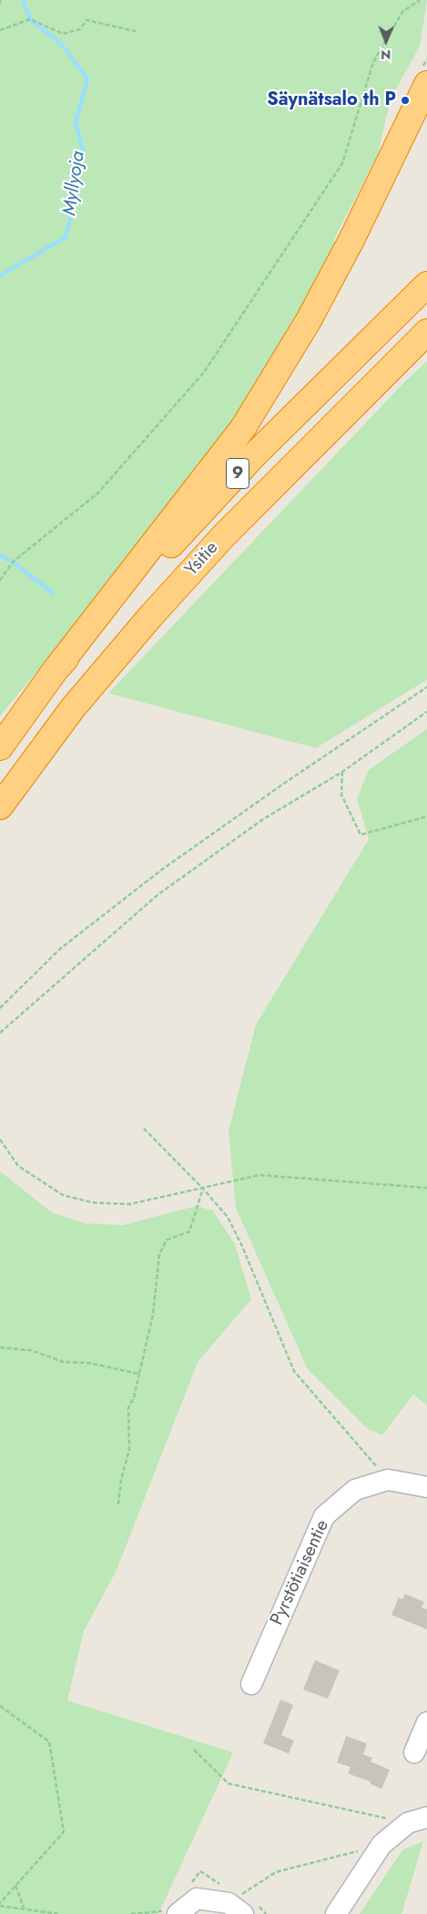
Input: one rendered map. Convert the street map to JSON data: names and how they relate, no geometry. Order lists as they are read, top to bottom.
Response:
{
  "streets": {
    "highway": ["9", "Ysitie"],
    "street": ["Pyrstötiaisentie"]
  },
  "water": ["Myllyoja"],
  "places": ["Säynätsalo th P"],
  "north": "bottom"
}
